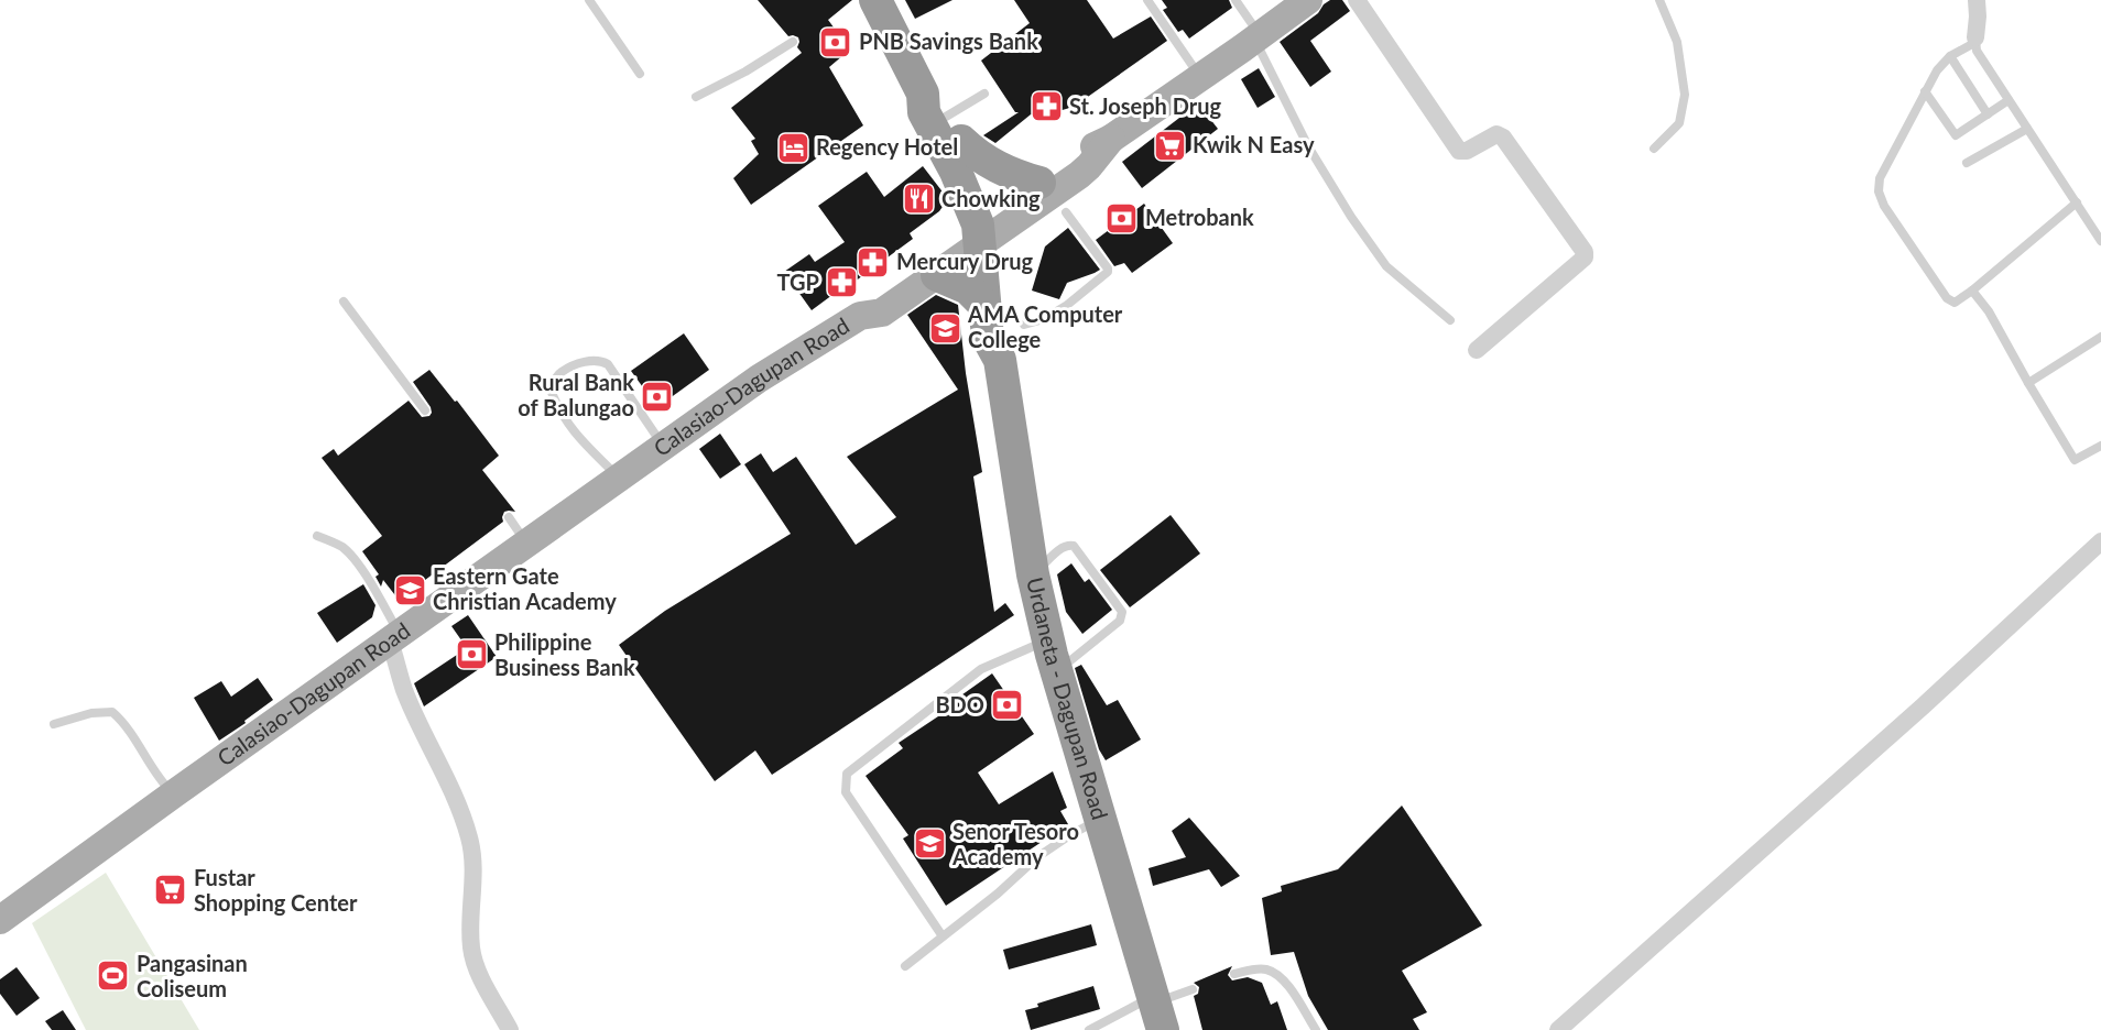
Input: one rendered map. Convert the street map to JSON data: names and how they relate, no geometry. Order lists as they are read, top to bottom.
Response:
{
  "streets": {
    "highway": ["Urdaneta - Dagupan Road"],
    "main road": ["Calasiao-Dagupan Road"]
  },
  "crossings": [
    ["Calasiao-Dagupan Road", "Urdaneta - Dagupan Road"]
  ],
  "places": {
    "bank": [
      "PNB Savings Bank",
      "Metrobank",
      "Rural Bank of Balungao",
      "Philippine Business Bank",
      "BDO"
    ],
    "pharmacy": ["St. Joseph Drug", "Mercury Drug", "TGP"],
    "supermarket": ["Kwik N Easy", "Fustar Shopping Center"],
    "hotel": ["Regency Hotel"],
    "restaurant": ["Chowking"],
    "school or university": ["AMA Computer College", "Eastern Gate Christian Academy", "Senor Tesoro Academy"],
    "sports": ["Pangasinan Coliseum"]
  }
}
